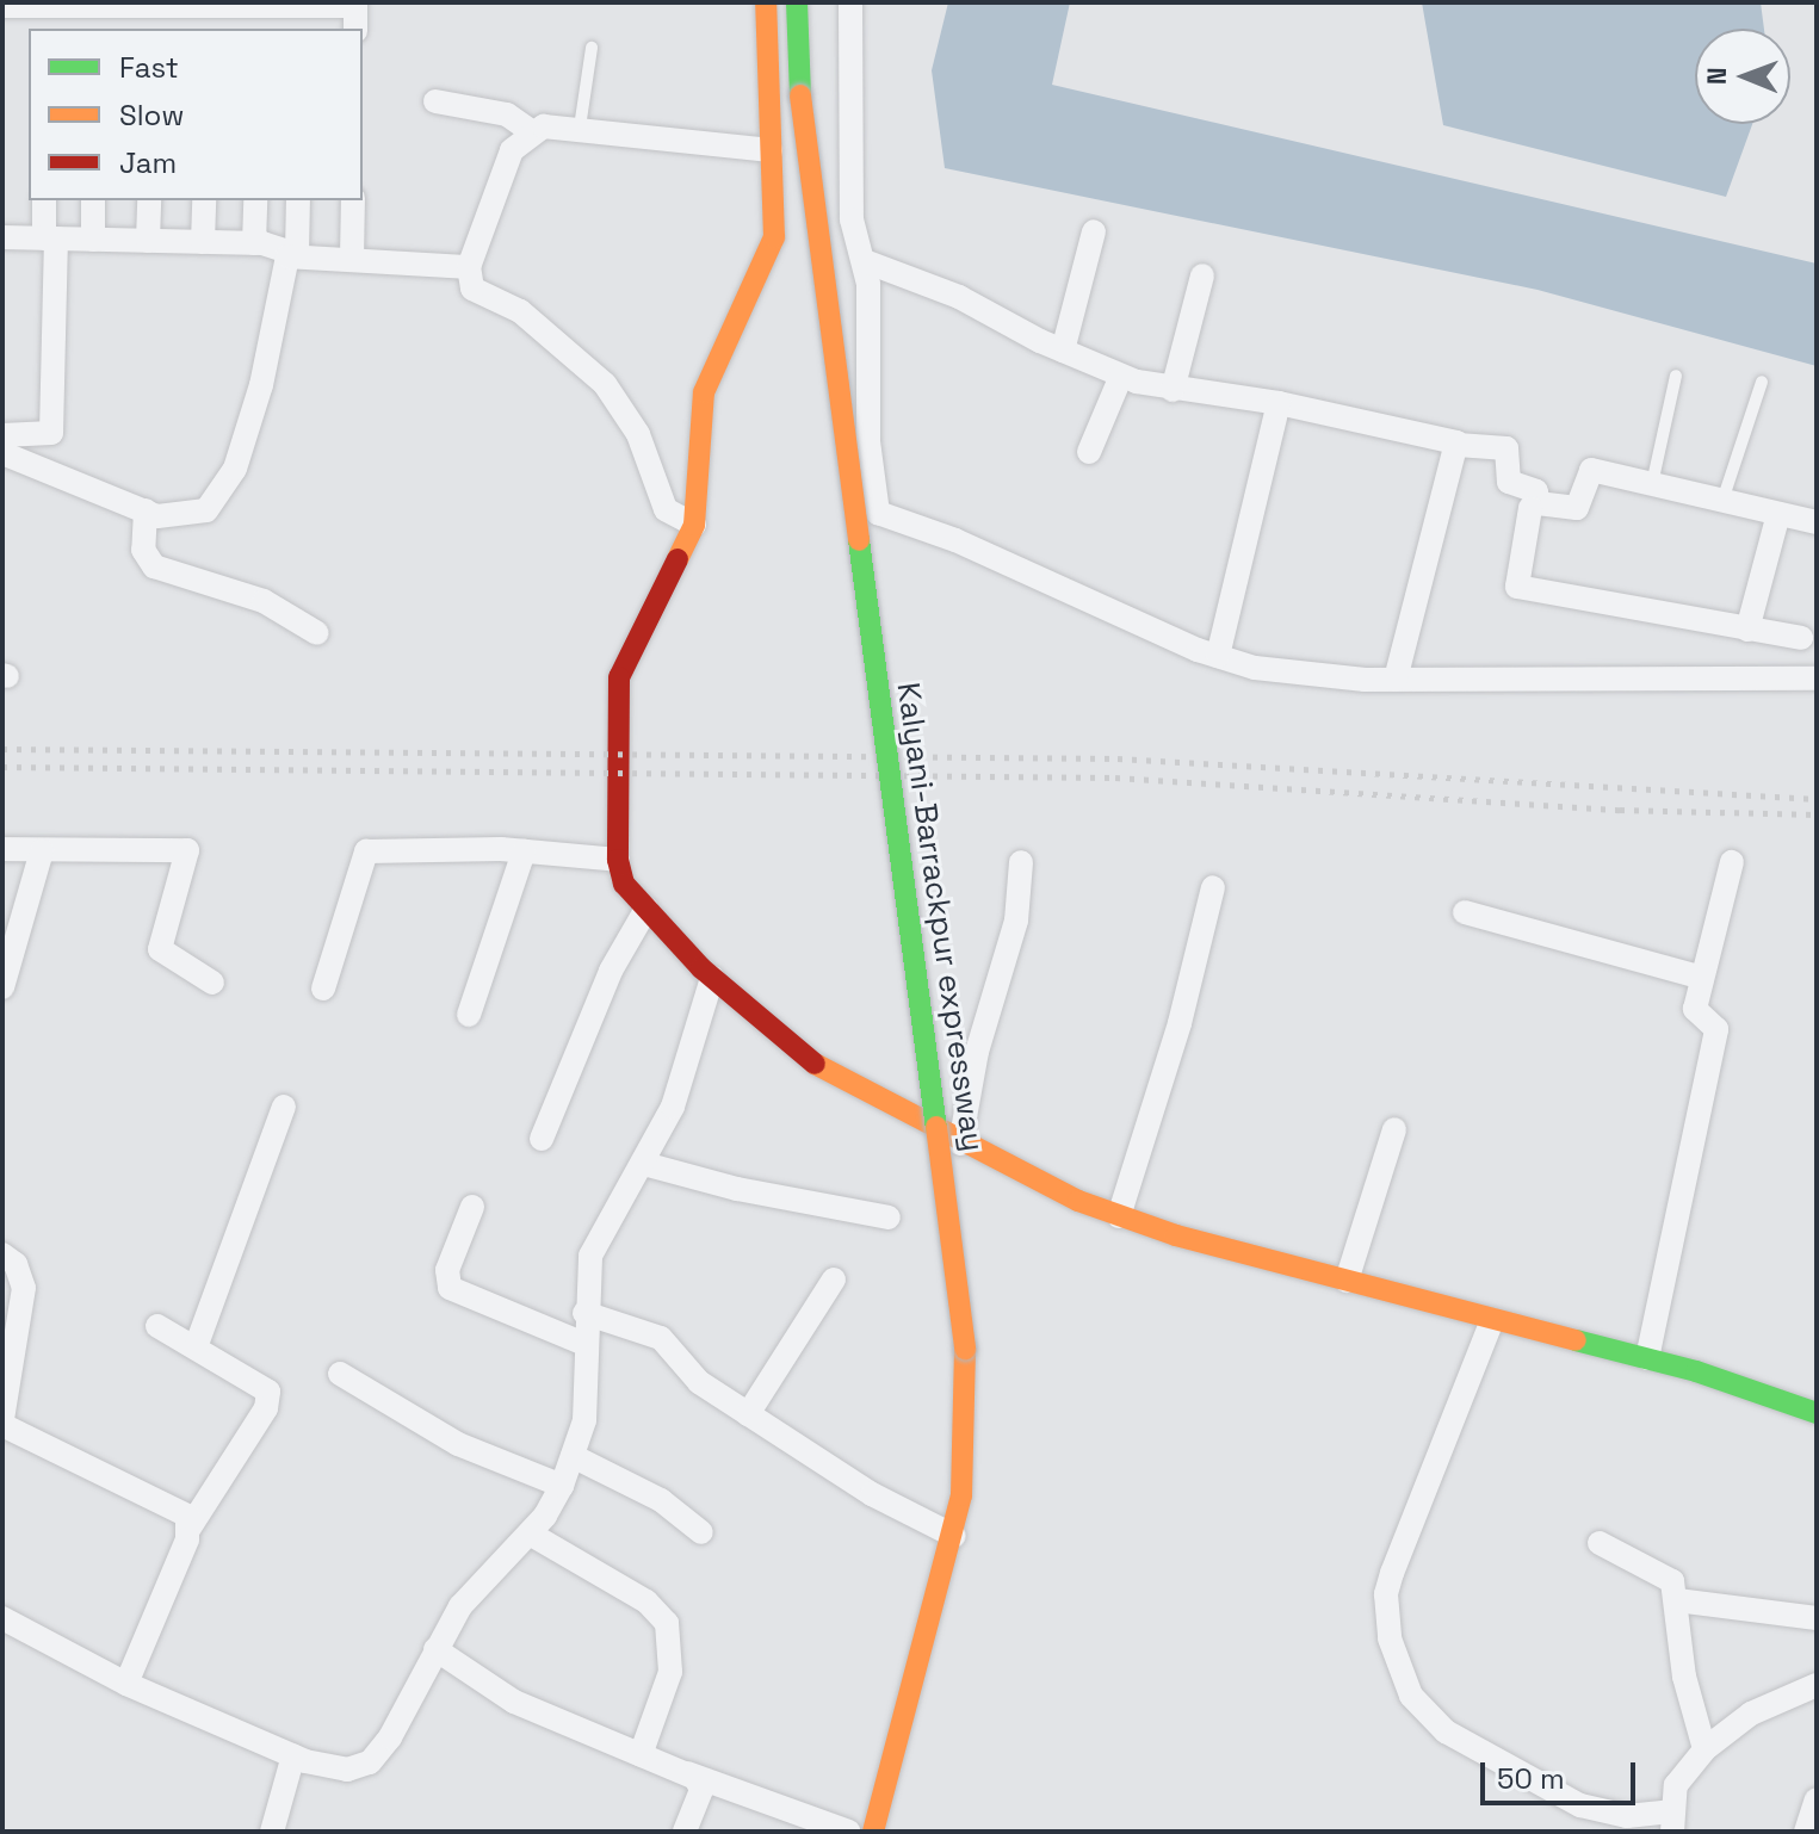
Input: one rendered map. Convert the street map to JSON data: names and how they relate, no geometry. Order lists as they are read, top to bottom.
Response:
{
  "streets": {
    "main road": ["Kalyani-Barrackpur expressway"]
  },
  "legend": ["Fast", "Slow", "Jam"],
  "scale_bar": "50 m",
  "north": "left"
}
